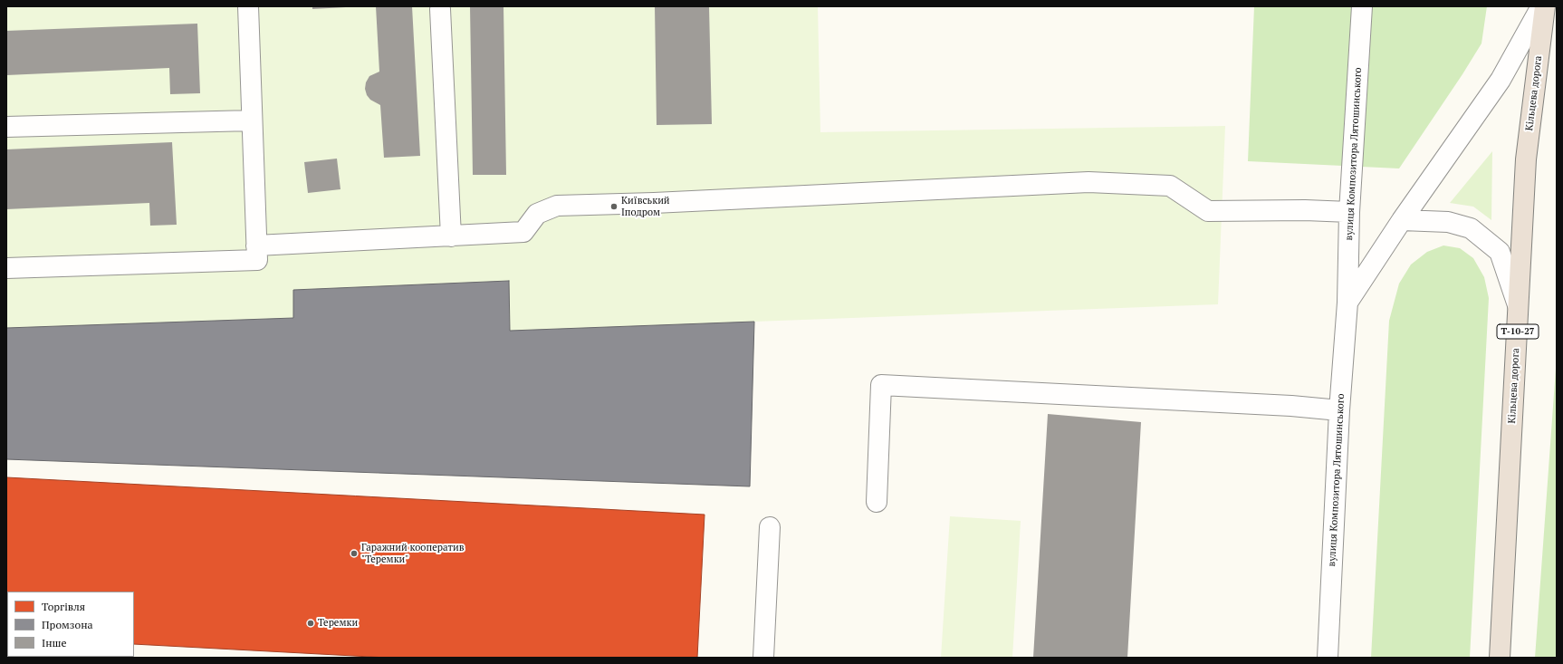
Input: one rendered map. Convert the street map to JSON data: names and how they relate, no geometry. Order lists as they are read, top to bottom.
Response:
{
  "streets": {
    "highway": ["Кільцева дорога", "Т-10-27"],
    "street": ["вулиця Композитора Лятошинського"]
  },
  "places": ["Київський Іподром", "Гаражний кооператив \"Теремки\"", "Теремки"],
  "legend": ["Торгівля", "Промзона", "Інше"]
}
